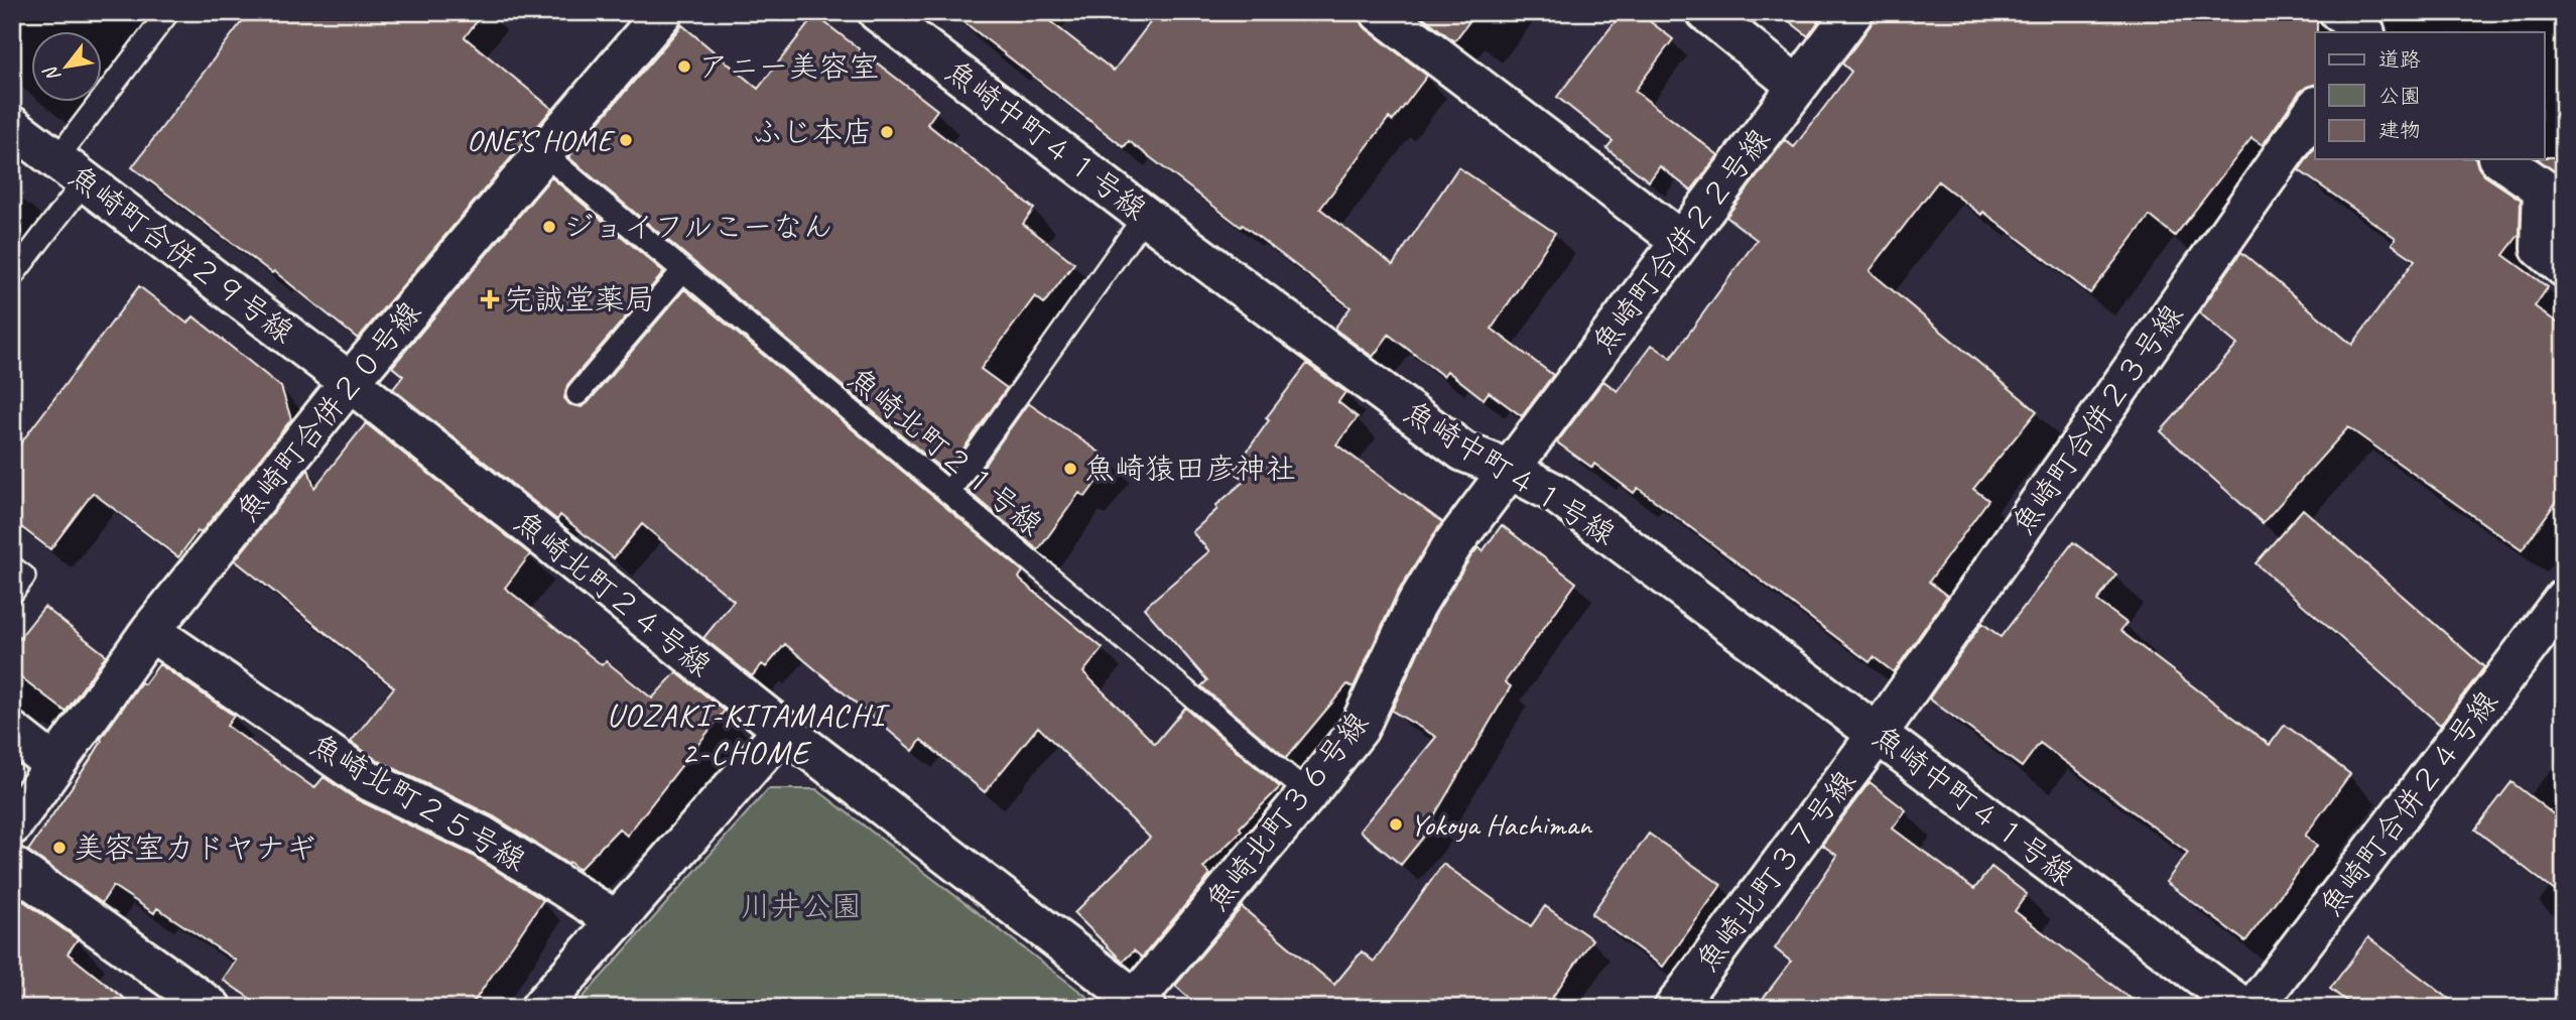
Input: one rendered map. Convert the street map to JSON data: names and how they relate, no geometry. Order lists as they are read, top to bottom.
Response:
{
  "streets": {
    "street": [
      "魚崎中町４１号線",
      "魚崎町合併２２号線",
      "魚崎町合併２９号線",
      "魚崎町合併２０号線",
      "魚崎町合併２３号線",
      "魚崎北町２４号線",
      "魚崎北町２５号線",
      "魚崎町合併２４号線",
      "魚崎北町３６号線",
      "魚崎北町３７号線"
    ],
    "lane": ["魚崎北町２１号線"]
  },
  "crossings": [
    ["魚崎中町４１号線", "魚崎町合併２２号線"],
    ["魚崎中町４１号線", "魚崎町合併２３号線"],
    ["魚崎中町４１号線", "魚崎北町３６号線"],
    ["魚崎中町４１号線", "魚崎北町３７号線"],
    ["魚崎町合併２２号線", "魚崎北町３６号線"],
    ["魚崎町合併２９号線", "魚崎町合併２０号線"],
    ["魚崎町合併２９号線", "魚崎北町２４号線"],
    ["魚崎町合併２０号線", "魚崎北町２１号線"],
    ["魚崎町合併２０号線", "魚崎北町２４号線"],
    ["魚崎町合併２０号線", "魚崎北町２５号線"],
    ["魚崎町合併２３号線", "魚崎北町３７号線"],
    ["魚崎北町２１号線", "魚崎北町３６号線"],
    ["魚崎北町２４号線", "魚崎北町３６号線"]
  ],
  "districts": ["UOZAKI-KITAMACHI 2-CHOME"],
  "parks": ["川井公園"],
  "places": {
    "other": [
      "アニー美容室",
      "ふじ本店",
      "ONE’S HOME",
      "ジョイフルこーなん",
      "魚崎猿田彦神社",
      "Yokoya Hachiman",
      "美容室カドヤナギ"
    ],
    "health": ["完誠堂薬局"]
  },
  "legend": ["道路", "公園", "建物"],
  "north": "bottom left"
}
